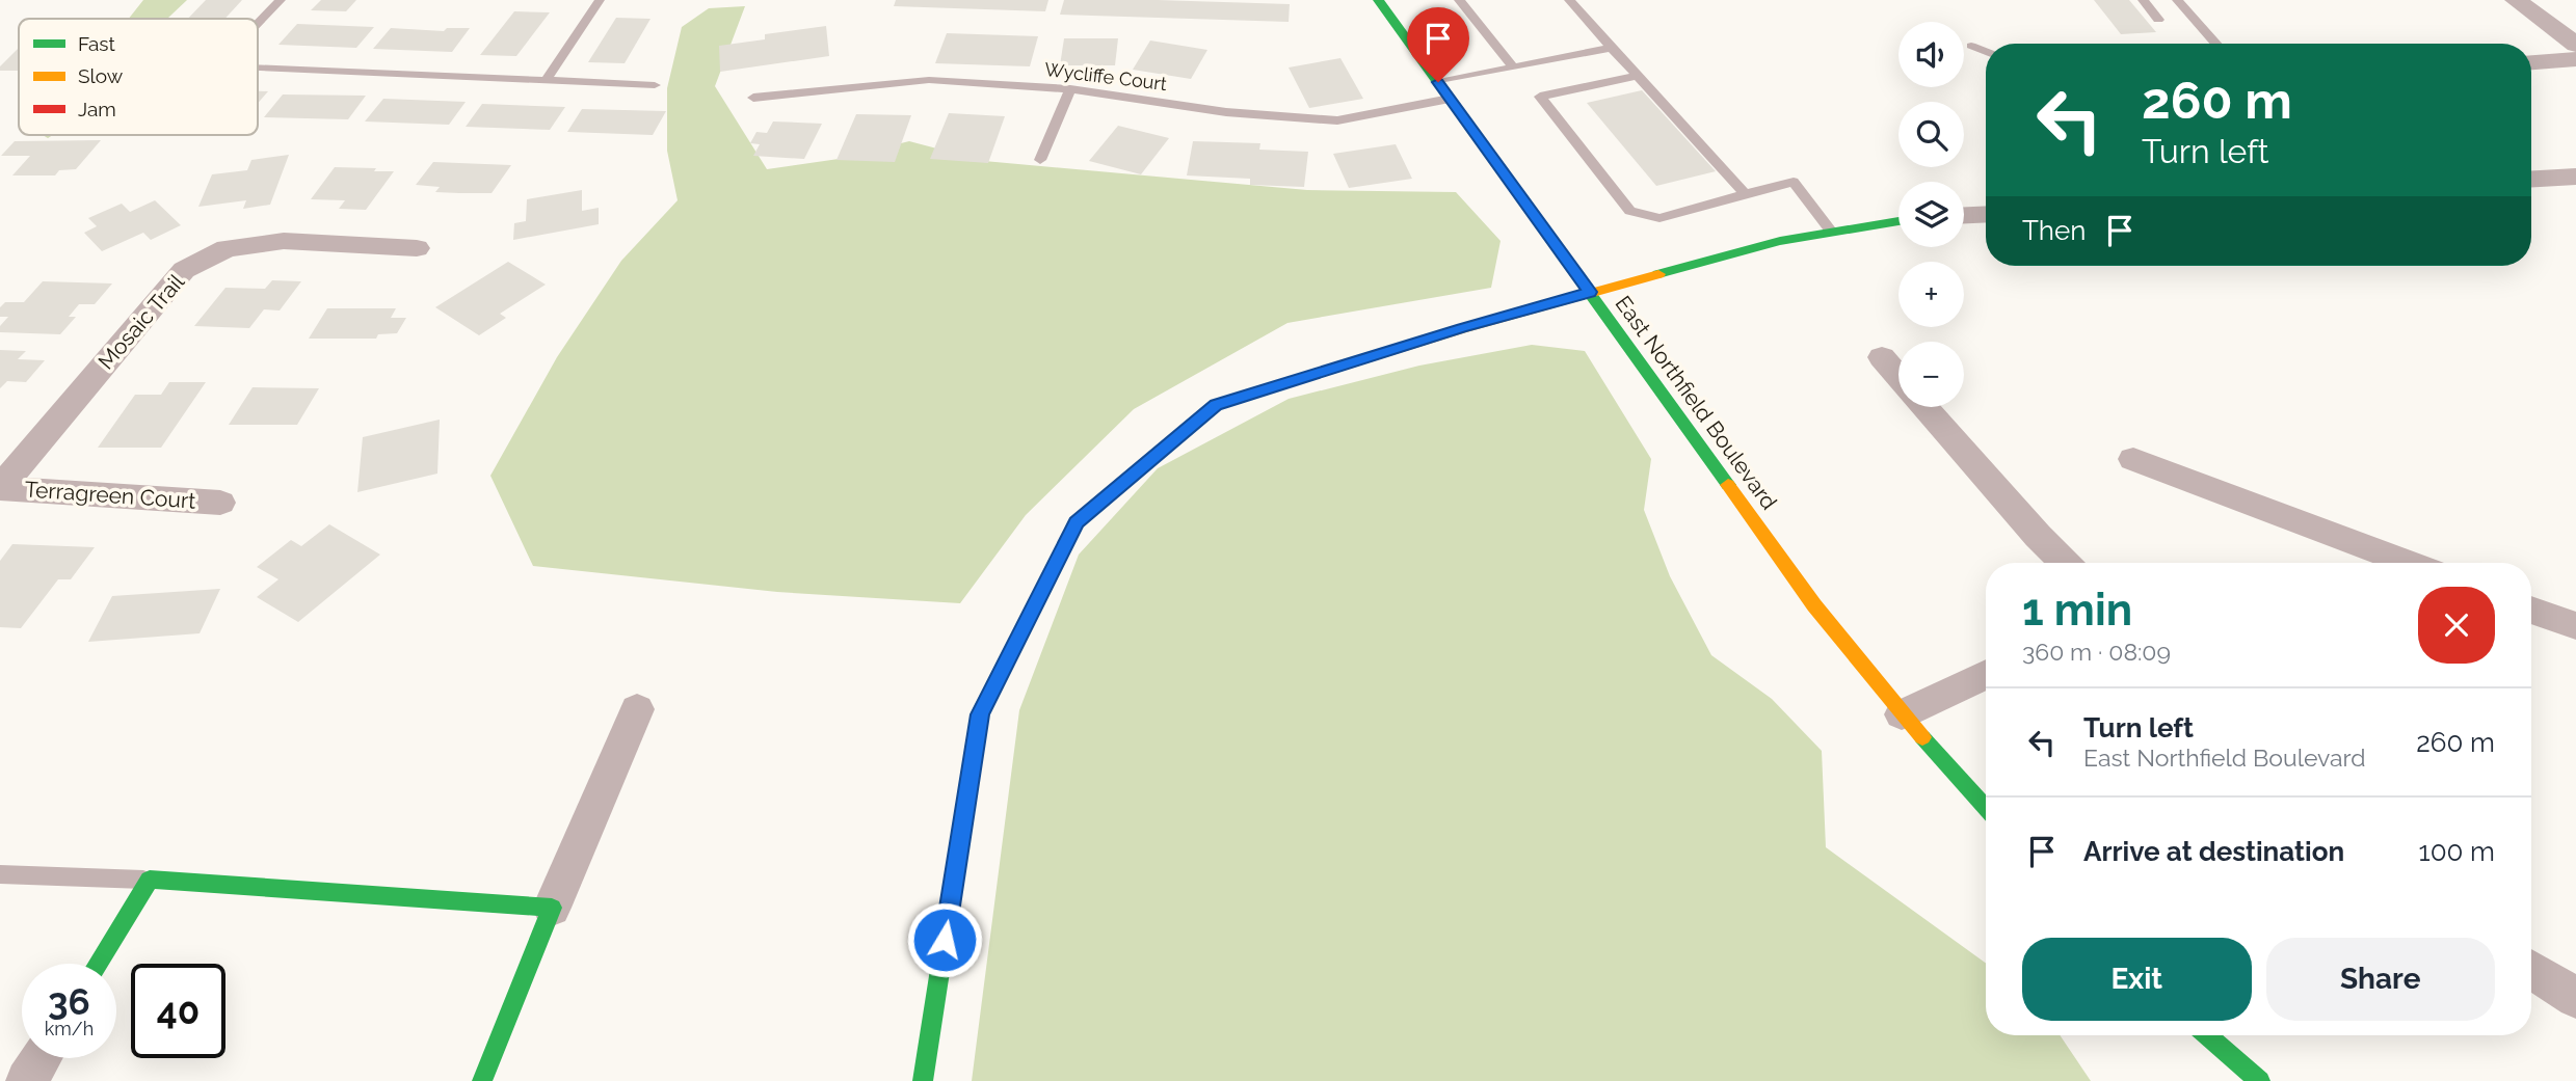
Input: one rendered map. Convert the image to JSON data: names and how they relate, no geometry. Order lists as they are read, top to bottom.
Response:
{
  "streets": {
    "street": ["Mosaic Trail", "East Northfield Boulevard", "Terragreen Court"],
    "lane": ["Wycliffe Court"]
  },
  "crossings": [
    ["Wycliffe Court", "East Northfield Boulevard"],
    ["Mosaic Trail", "Terragreen Court"]
  ],
  "legend": ["Fast", "Slow", "Jam"],
  "page": {
    "map_buttons": ["+", "−"],
    "turn": ["260 m", "Turn left"],
    "then": "Then",
    "heading": ["1 min", "360 m · 08:09"],
    "list": [
      {
        "name": "Turn left",
        "note": "East Northfield Boulevard",
        "value": "260 m"
      },
      {
        "name": "Arrive at destination",
        "value": "100 m"
      }
    ],
    "buttons": ["Exit", "Share"],
    "speed": "36 km/h",
    "limit": "40"
  }
}
